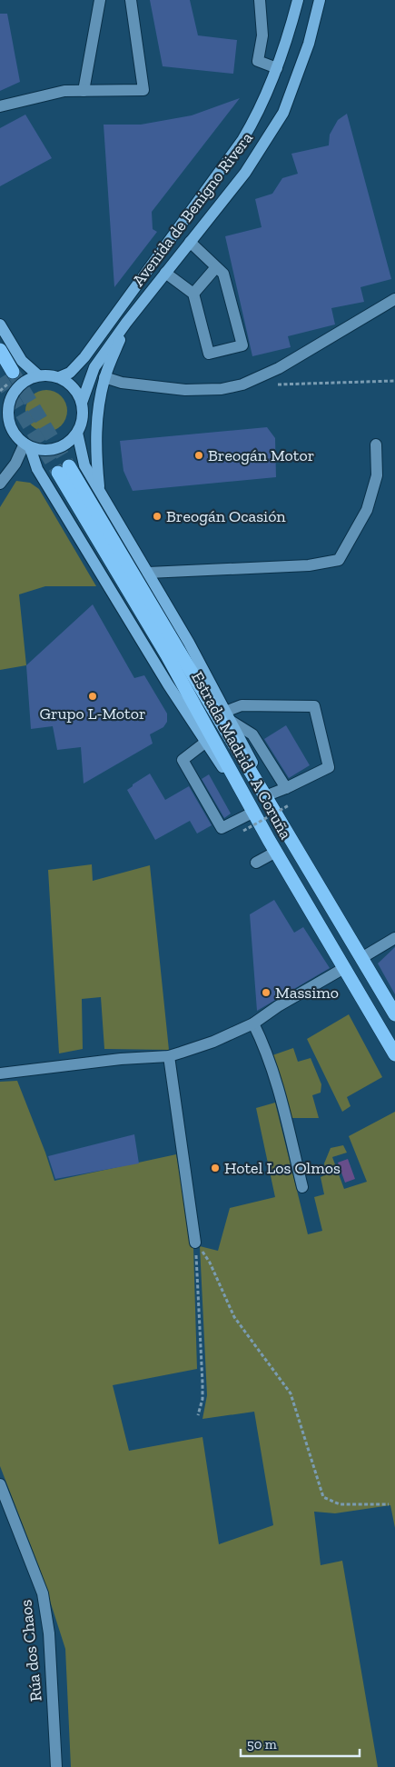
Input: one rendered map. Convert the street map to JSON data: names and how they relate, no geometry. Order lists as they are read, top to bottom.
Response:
{
  "streets": {
    "highway": ["Estrada Madrid - A Coruña"],
    "main road": ["Avenida de Benigno Rivera"],
    "street": ["Rúa dos Chaos"]
  },
  "places": [
    "Breogán Motor",
    "Breogán Ocasión",
    "Grupo L-Motor",
    "Massimo",
    "Hotel Los Olmos"
  ],
  "scale_bar": "50 m"
}
